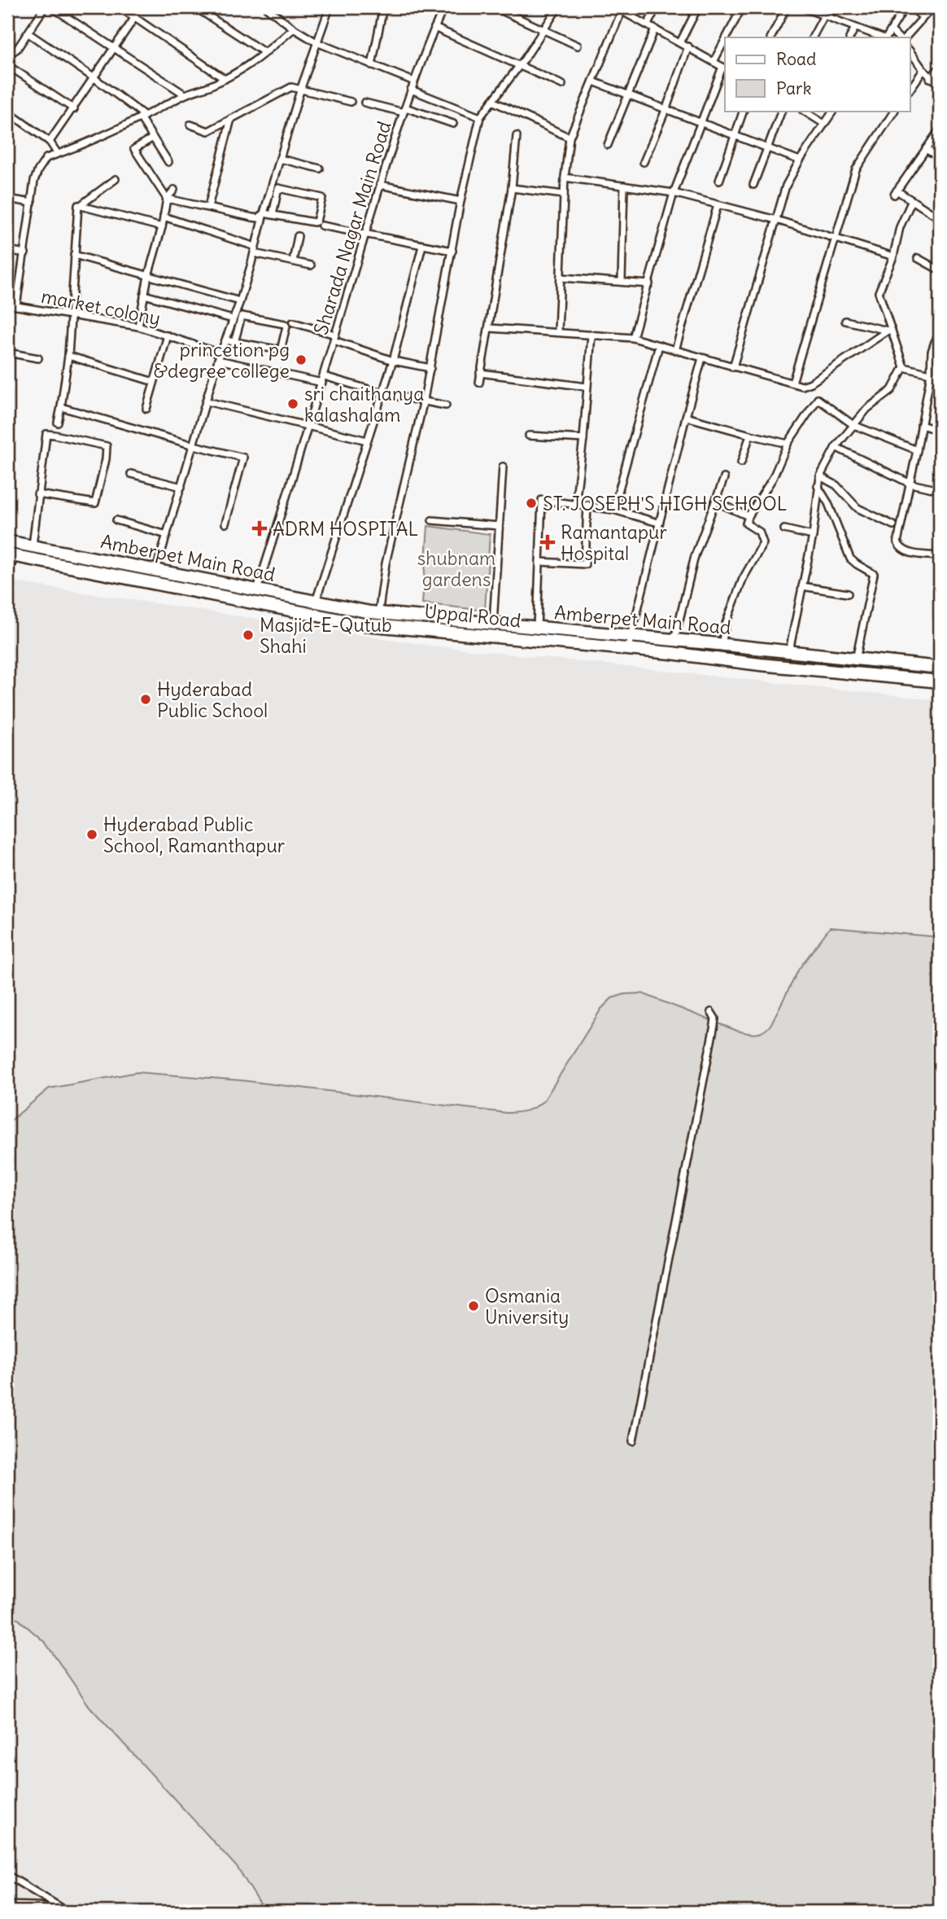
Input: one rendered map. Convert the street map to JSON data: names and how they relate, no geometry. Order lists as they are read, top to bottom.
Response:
{
  "streets": {
    "highway": ["Amberpet Main Road", "Uppal Road"],
    "street": ["Sharada Nagar Main Road", "market colony"]
  },
  "crossings": [
    ["Sharada Nagar Main Road", "Amberpet Main Road"],
    ["Amberpet Main Road", "Uppal Road"]
  ],
  "parks": ["shubnam gardens"],
  "places": {
    "other": [
      "princetion pg &degree college",
      "sri chaithanya kalashalam",
      "ST. JOSEPH'S HIGH SCHOOL",
      "Masjid-E-Qutub Shahi",
      "Hyderabad Public School",
      "Hyderabad Public School, Ramanthapur",
      "Osmania University"
    ],
    "health": ["ADRM HOSPITAL", "Ramantapur Hospital"]
  },
  "legend": ["Road", "Park"]
}
